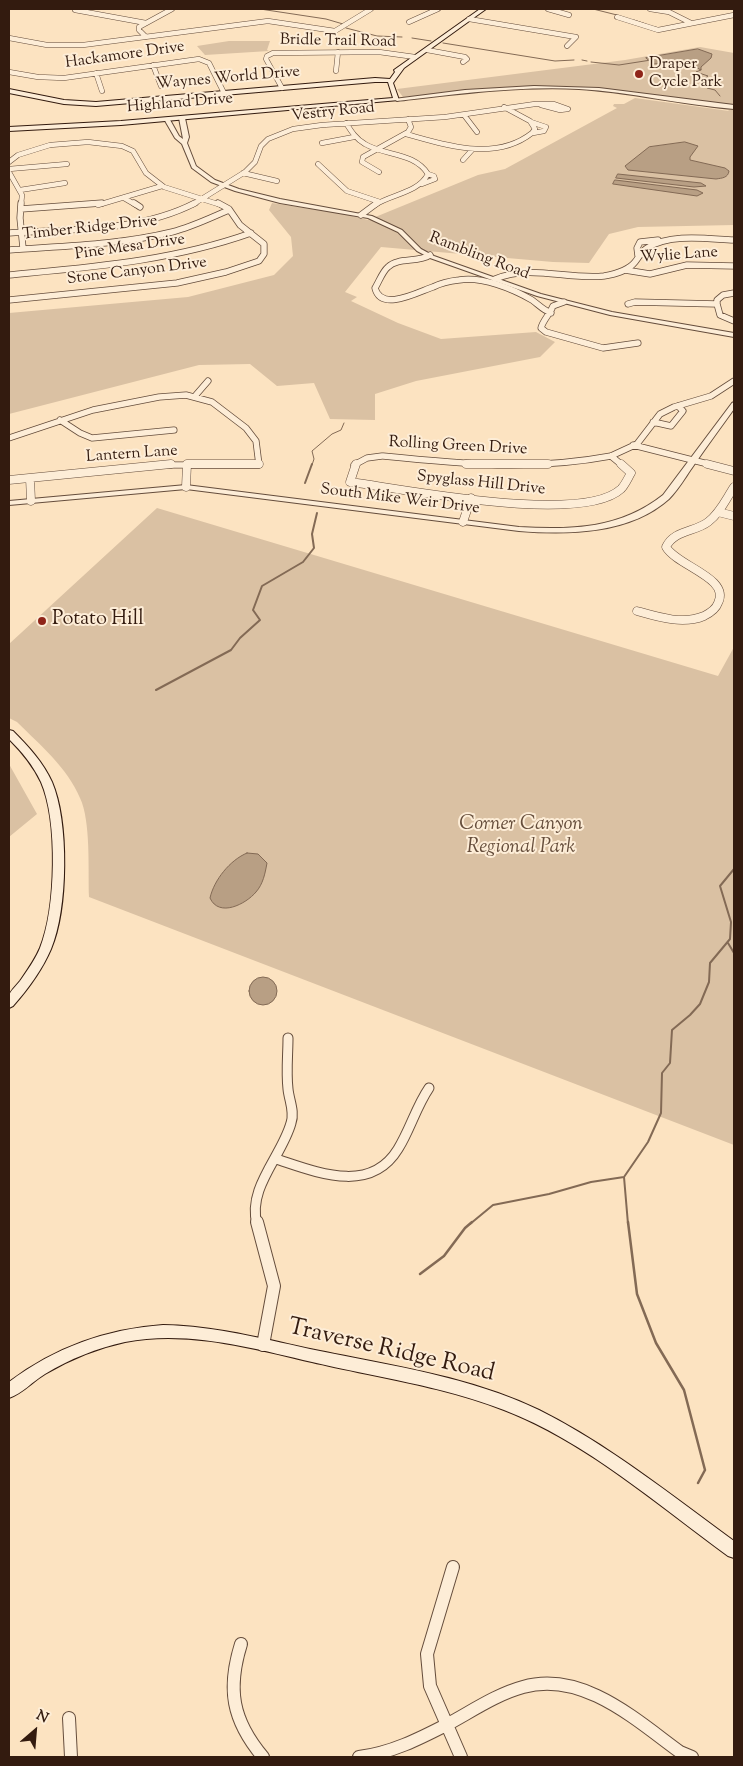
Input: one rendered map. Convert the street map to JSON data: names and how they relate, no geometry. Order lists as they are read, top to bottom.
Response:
{
  "streets": {
    "main road": ["Waynes World Drive", "Highland Drive", "Traverse Ridge Road"],
    "street": [
      "Bridle Trail Road",
      "Hackamore Drive",
      "Vestry Road",
      "Timber Ridge Drive",
      "Pine Mesa Drive",
      "Wylie Lane",
      "Rambling Road",
      "Stone Canyon Drive",
      "Rolling Green Drive",
      "Lantern Lane",
      "Spyglass Hill Drive",
      "South Mike Weir Drive"
    ]
  },
  "crossings": [
    ["Bridle Trail Road", "Waynes World Drive"],
    ["Hackamore Drive", "Waynes World Drive"],
    ["Highland Drive", "Rambling Road"],
    ["Vestry Road", "Rambling Road"],
    ["Vestry Road", "Stone Canyon Drive"],
    ["Timber Ridge Drive", "Stone Canyon Drive"],
    ["Pine Mesa Drive", "Stone Canyon Drive"],
    ["Rolling Green Drive", "Spyglass Hill Drive"]
  ],
  "parks": ["Corner Canyon Regional Park"],
  "places": ["Draper Cycle Park", "Potato Hill"],
  "north": "top right"
}
